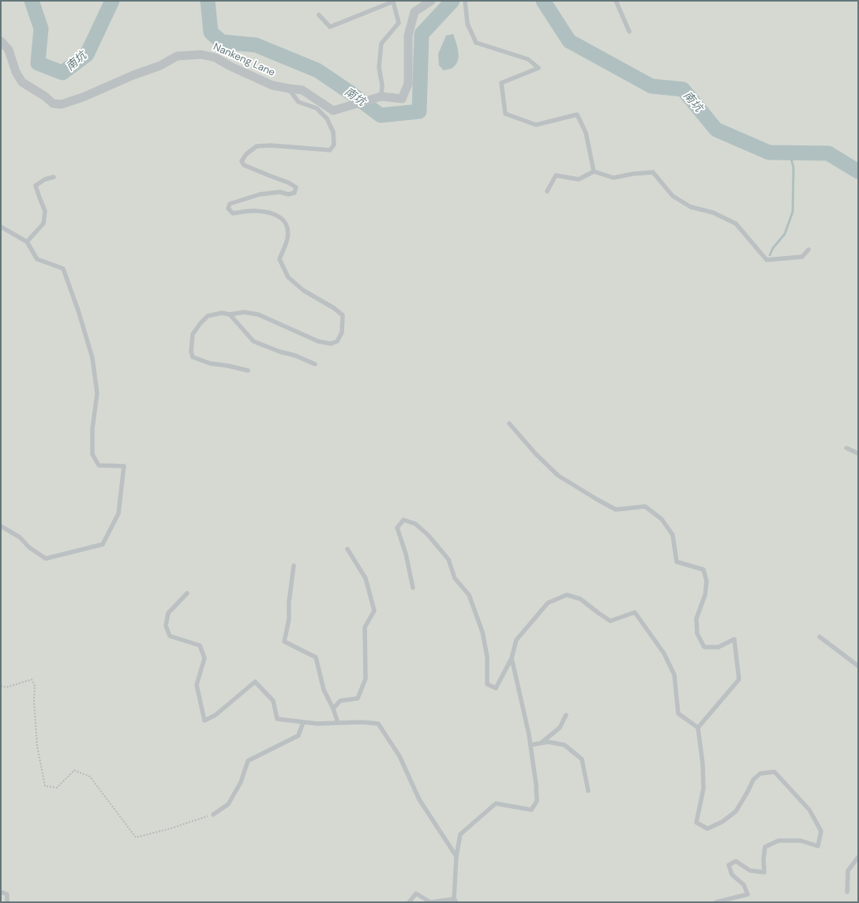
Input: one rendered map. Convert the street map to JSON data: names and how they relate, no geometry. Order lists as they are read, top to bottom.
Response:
{
  "streets": {
    "street": ["Nankeng Lane"]
  },
  "water": ["南坑"]
}
